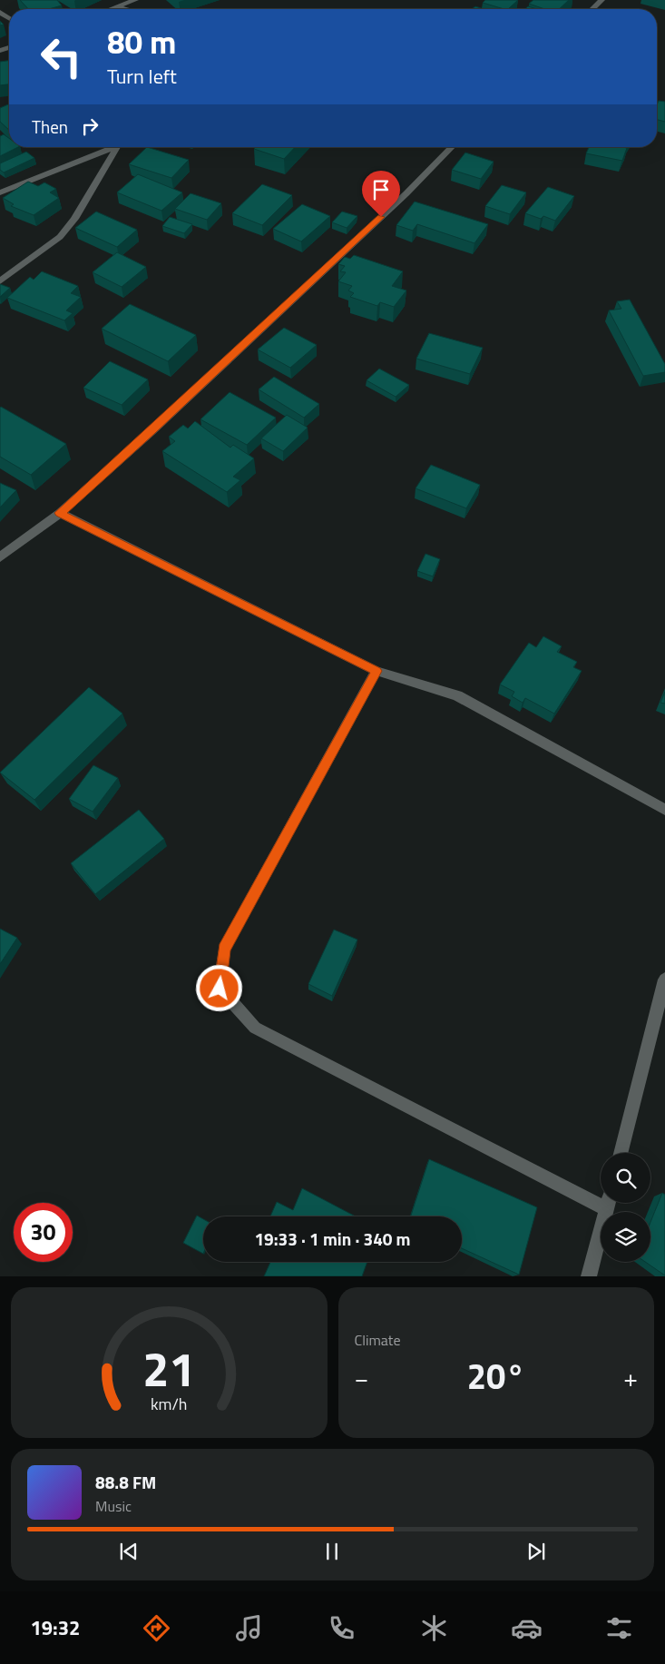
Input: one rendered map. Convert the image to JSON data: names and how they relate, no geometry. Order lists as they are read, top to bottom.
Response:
{
  "page": {
    "turn": ["80 m", "Turn left"],
    "then": "Then",
    "limit": "30",
    "trip": "19:33 · 1 min · 340 m",
    "tile": "Climate",
    "heat": ["−", "20°", "+"],
    "song": ["88.8 FM", "Music"],
    "tabs": "19:32",
    "gauge": ["21", "km/h"]
  }
}
